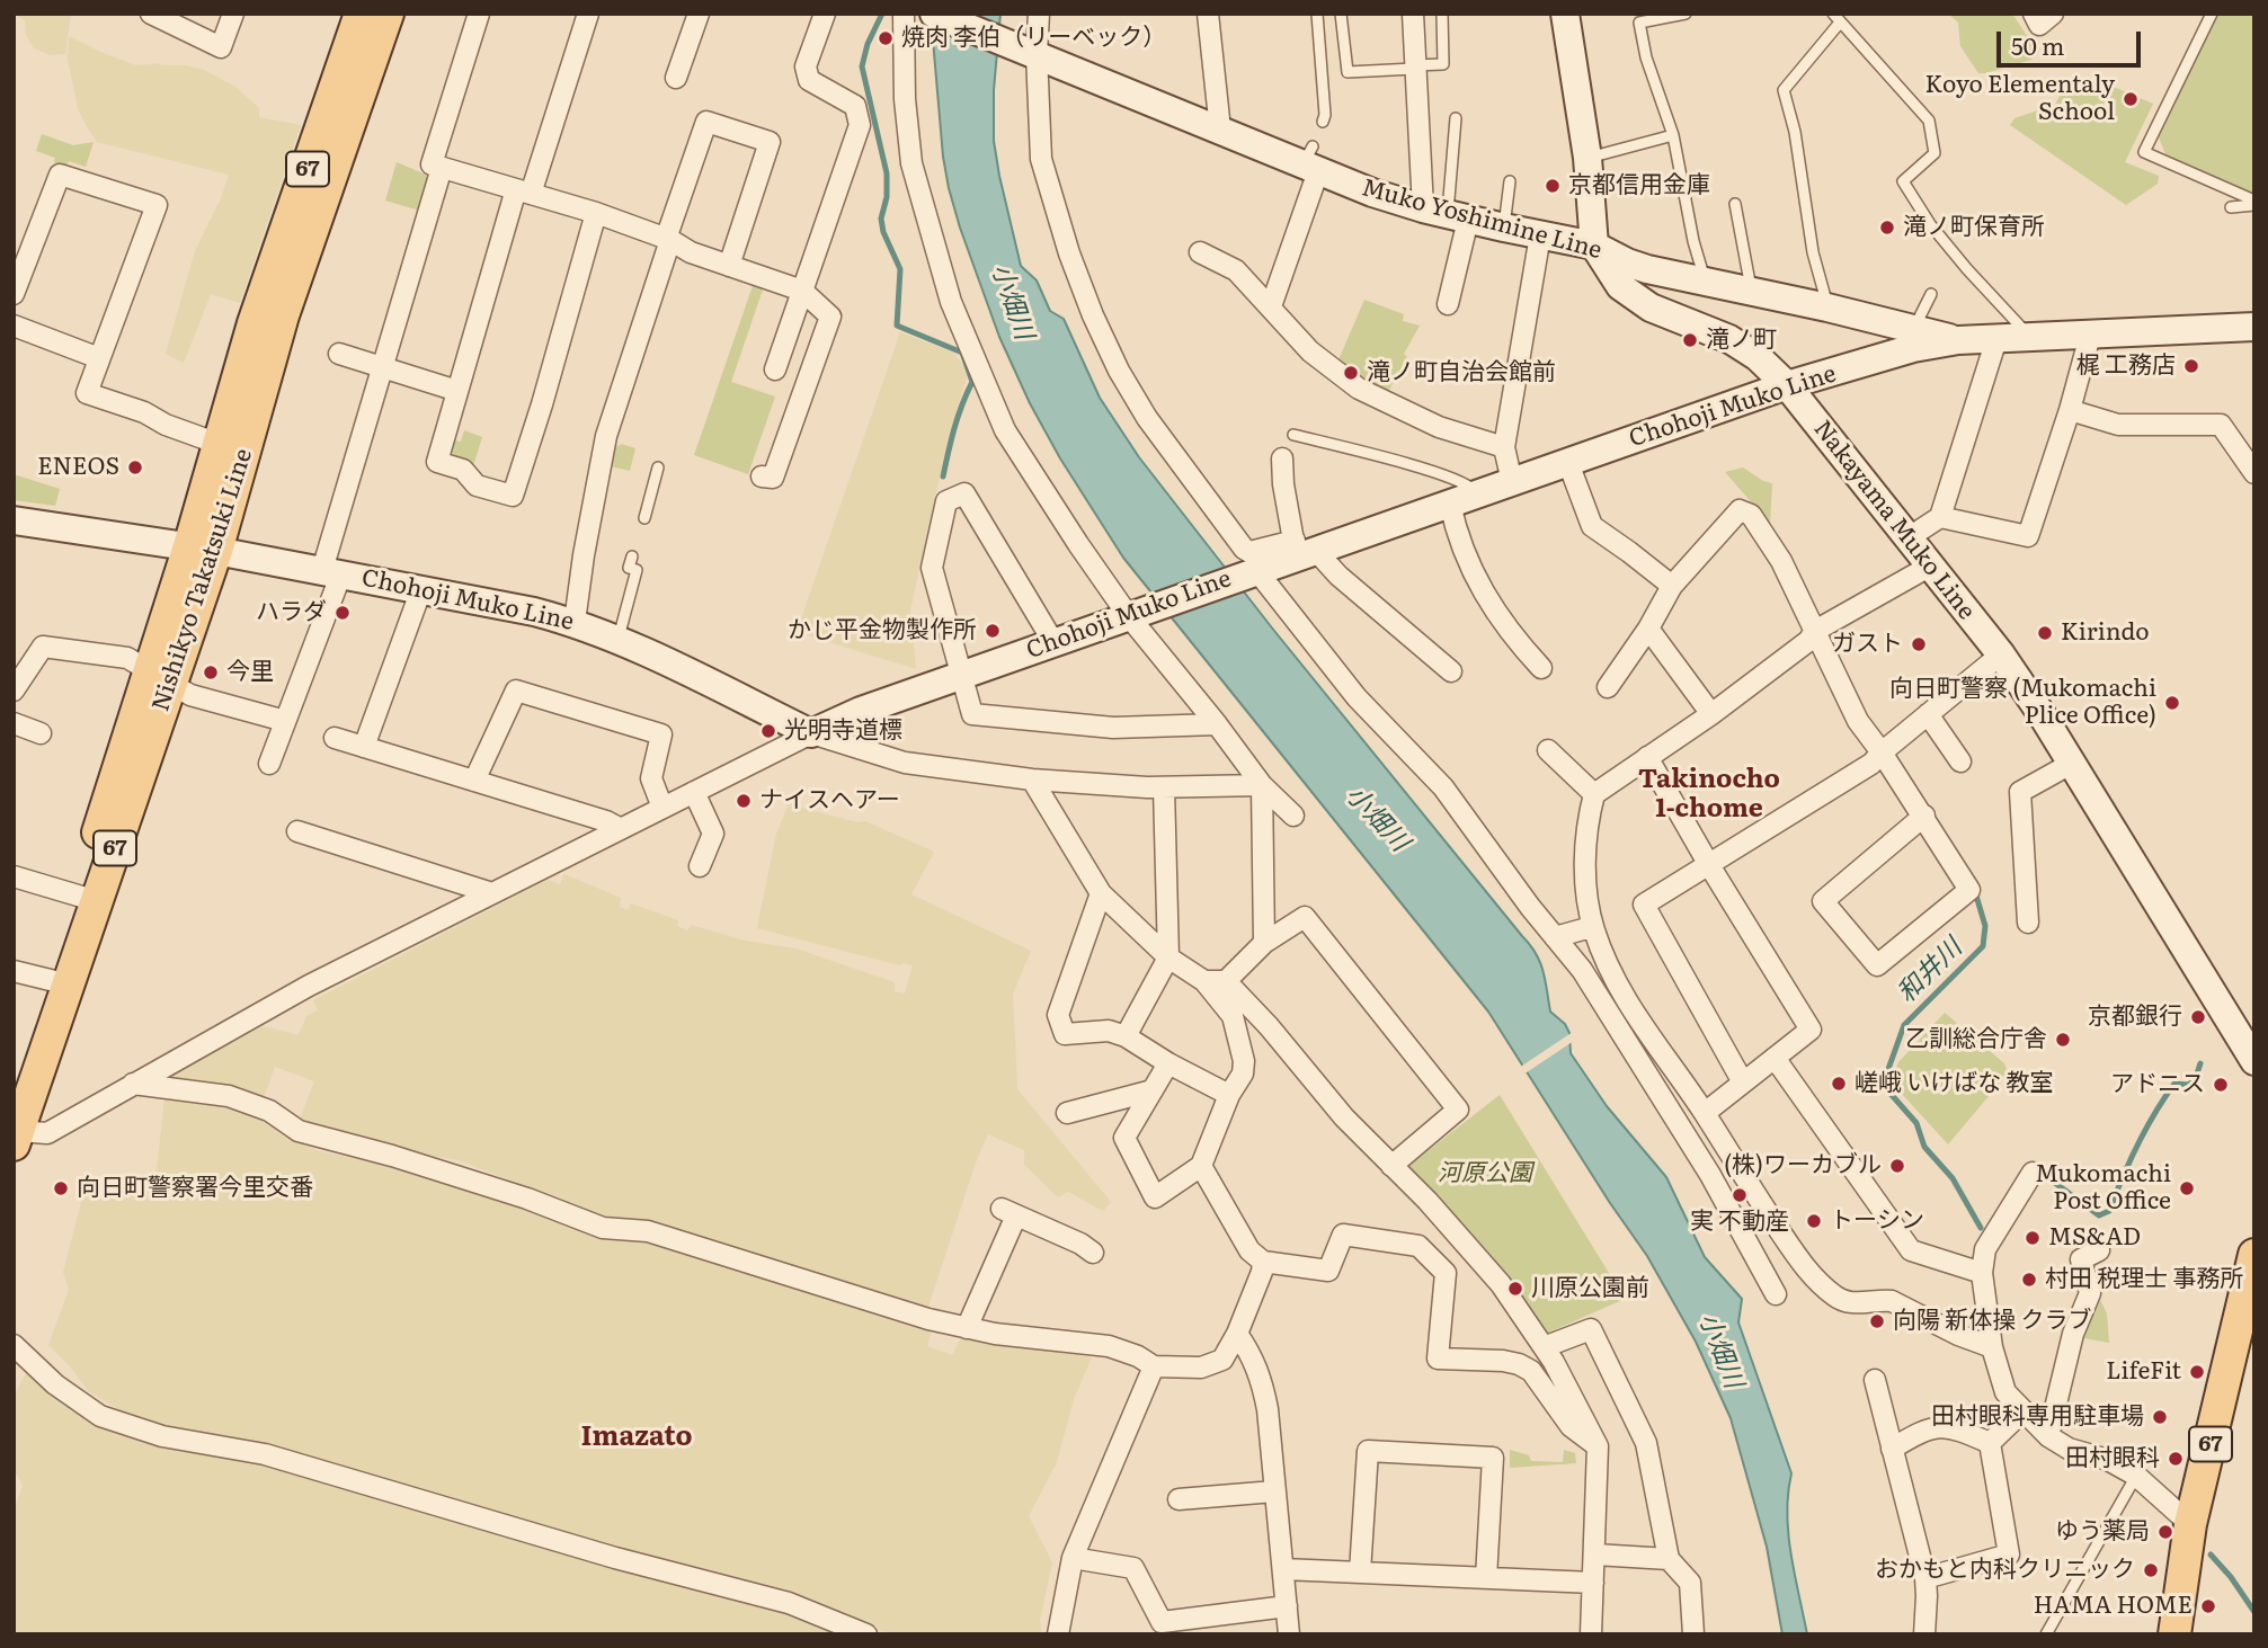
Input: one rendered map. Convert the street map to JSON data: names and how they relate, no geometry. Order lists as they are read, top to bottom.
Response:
{
  "streets": {
    "main road": [
      "67",
      "Muko Yoshimine Line",
      "Chohoji Muko Line",
      "Nakayama Muko Line",
      "Nishikyo Takatsuki Line"
    ]
  },
  "crossings": [
    ["Muko Yoshimine Line", "Chohoji Muko Line"],
    ["Muko Yoshimine Line", "Nakayama Muko Line"],
    ["Chohoji Muko Line", "Nakayama Muko Line"],
    ["Chohoji Muko Line", "Nishikyo Takatsuki Line"]
  ],
  "districts": ["Takinocho 1-chome", "Imazato"],
  "water": ["小畑川", "和井川"],
  "parks": ["河原公園"],
  "places": [
    "焼肉 李伯（リーベック）",
    "Koyo Elementaly School",
    "京都信用金庫",
    "滝ノ町保育所",
    "滝ノ町",
    "梶 工務店",
    "滝ノ町自治会館前",
    "ENEOS",
    "ハラダ",
    "かじ平金物製作所",
    "Kirindo",
    "ガスト",
    "今里",
    "向日町警察 (Mukomachi Plice Office)",
    "光明寺道標",
    "ナイスヘアー",
    "京都銀行",
    "乙訓総合庁舎",
    "嵯峨 いけばな 教室",
    "アドニス",
    "(株)ワーカブル",
    "向日町警察署今里交番",
    "Mukomachi Post Office",
    "実 不動産",
    "トーシン",
    "MS&AD",
    "村田 税理士 事務所",
    "川原公園前",
    "向陽 新体操 クラブ",
    "LifeFit",
    "田村眼科専用駐車場",
    "田村眼科",
    "ゆう薬局",
    "おかもと内科クリニック",
    "HAMA HOME"
  ],
  "scale_bar": "50 m"
}
